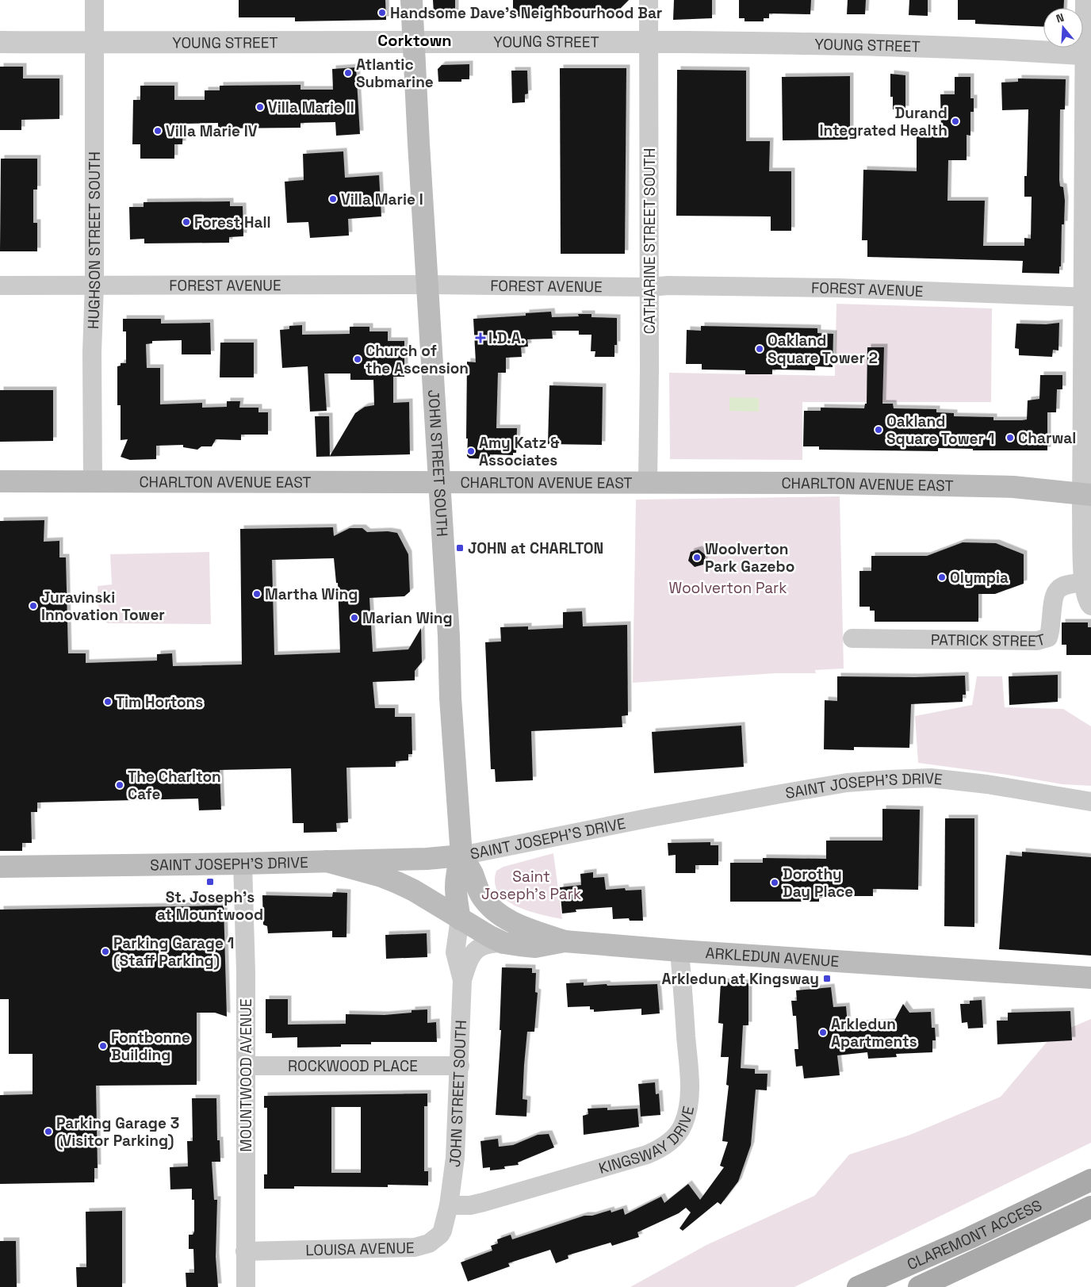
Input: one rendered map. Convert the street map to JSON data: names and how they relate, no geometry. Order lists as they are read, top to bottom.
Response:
{
  "streets": {
    "main road": [
      "JOHN STREET SOUTH",
      "CHARLTON AVENUE EAST",
      "SAINT JOSEPH'S DRIVE",
      "ARKLEDUN AVENUE",
      "CLAREMONT ACCESS"
    ],
    "street": [
      "YOUNG STREET",
      "HUGHSON STREET SOUTH",
      "CATHARINE STREET SOUTH",
      "FOREST AVENUE",
      "PATRICK STREET",
      "ROCKWOOD PLACE",
      "MOUNTWOOD AVENUE",
      "KINGSWAY DRIVE",
      "LOUISA AVENUE"
    ]
  },
  "crossings": [
    ["YOUNG STREET", "HUGHSON STREET SOUTH"],
    ["YOUNG STREET", "CATHARINE STREET SOUTH"],
    ["YOUNG STREET", "JOHN STREET SOUTH"],
    ["HUGHSON STREET SOUTH", "FOREST AVENUE"],
    ["HUGHSON STREET SOUTH", "CHARLTON AVENUE EAST"],
    ["CATHARINE STREET SOUTH", "FOREST AVENUE"],
    ["CATHARINE STREET SOUTH", "CHARLTON AVENUE EAST"],
    ["FOREST AVENUE", "JOHN STREET SOUTH"],
    ["JOHN STREET SOUTH", "CHARLTON AVENUE EAST"],
    ["JOHN STREET SOUTH", "SAINT JOSEPH'S DRIVE"],
    ["JOHN STREET SOUTH", "ARKLEDUN AVENUE"],
    ["JOHN STREET SOUTH", "ROCKWOOD PLACE"],
    ["JOHN STREET SOUTH", "KINGSWAY DRIVE"],
    ["JOHN STREET SOUTH", "LOUISA AVENUE"],
    ["SAINT JOSEPH'S DRIVE", "ARKLEDUN AVENUE"],
    ["SAINT JOSEPH'S DRIVE", "MOUNTWOOD AVENUE"],
    ["ARKLEDUN AVENUE", "KINGSWAY DRIVE"],
    ["ROCKWOOD PLACE", "MOUNTWOOD AVENUE"],
    ["MOUNTWOOD AVENUE", "LOUISA AVENUE"],
    ["KINGSWAY DRIVE", "LOUISA AVENUE"]
  ],
  "districts": ["Corktown"],
  "parks": ["Woolverton Park", "Saint Joseph's Park"],
  "places": {
    "other": [
      "Handsome Dave's Neighbourhood Bar",
      "Atlantic Submarine",
      "Villa Marie II",
      "Durand Integrated Health",
      "Villa Marie IV",
      "Villa Marie I",
      "Forest Hall",
      "Oakland Square Tower 2",
      "Church of the Ascension",
      "Oakland Square Tower 1",
      "Charwal",
      "Amy Katz & Associates",
      "Woolverton Park Gazebo",
      "Olympia",
      "Martha Wing",
      "Juravinski Innovation Tower",
      "Marian Wing",
      "Tim Hortons",
      "The Charlton Cafe",
      "Dorothy Day Place",
      "Parking Garage 1 (Staff Parking)",
      "Arkledun Apartments",
      "Fontbonne Building",
      "Parking Garage 3 (Visitor Parking)"
    ],
    "health": ["I.D.A."],
    "transit": ["JOHN at CHARLTON", "St. Joseph's at Mountwood", "Arkledun at Kingsway"]
  },
  "north": "top"
}
